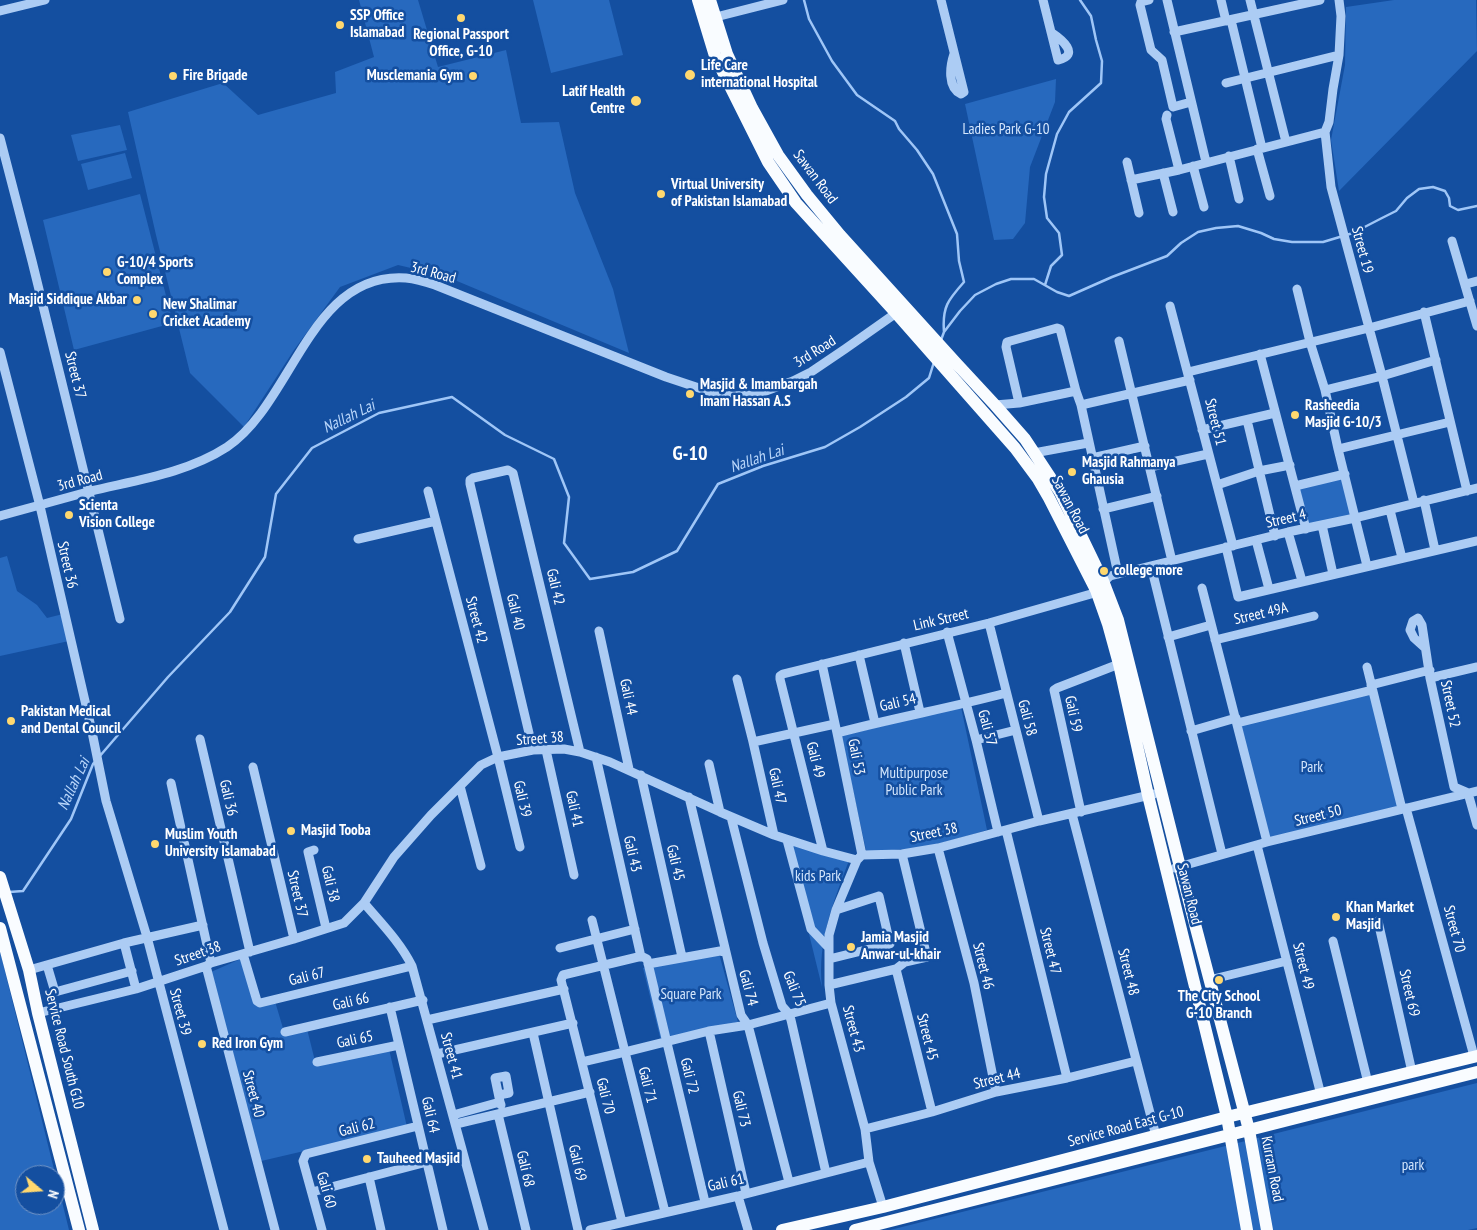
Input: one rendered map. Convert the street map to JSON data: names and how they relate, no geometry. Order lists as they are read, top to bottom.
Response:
{
  "streets": {
    "main road": [
      "Sawan Road",
      "Service Road South G10",
      "Service Road East G-10",
      "Kurram Road"
    ],
    "street": [
      "Street 19",
      "3rd Road",
      "Street 37",
      "Street 51",
      "Street 4",
      "Street 36",
      "Gali 42",
      "Gali 40",
      "Street 49A",
      "Street 42",
      "Link Street",
      "Gali 44",
      "Gali 54",
      "Street 52",
      "Gali 59",
      "Gali 58",
      "Gali 57",
      "Street 38",
      "Gali 53",
      "Gali 49",
      "Gali 47",
      "Gali 36",
      "Gali 39",
      "Gali 41",
      "Street 50",
      "Gali 43",
      "Gali 45",
      "Gali 38",
      "Street 70",
      "Street 47",
      "Street 46",
      "Street 49",
      "Street 48",
      "Gali 67",
      "Gali 74",
      "Gali 75",
      "Street 69",
      "Gali 66",
      "Street 39",
      "Street 43",
      "Street 45",
      "Gali 65",
      "Street 41",
      "Gali 72",
      "Street 44",
      "Gali 71",
      "Street 40",
      "Gali 70",
      "Gali 73",
      "Gali 64",
      "Gali 62",
      "Gali 69",
      "Gali 68",
      "Gali 61",
      "Gali 60"
    ]
  },
  "crossings": [
    ["Sawan Road", "3rd Road"],
    ["Sawan Road", "Street 4"],
    ["Sawan Road", "Link Street"],
    ["Sawan Road", "Gali 59"],
    ["Sawan Road", "Street 38"],
    ["Sawan Road", "Street 50"],
    ["Sawan Road", "Service Road East G-10"],
    ["Sawan Road", "Kurram Road"],
    ["Street 19", "Street 4"],
    ["3rd Road", "Street 37"],
    ["3rd Road", "Street 36"],
    ["Street 37", "Street 38"],
    ["Street 51", "Street 4"],
    ["Street 4", "Link Street"],
    ["Street 36", "Street 39"],
    ["Gali 42", "Gali 40"],
    ["Gali 42", "Street 38"],
    ["Gali 40", "Street 38"],
    ["Street 42", "Street 38"],
    ["Street 42", "Gali 39"],
    ["Link Street", "Gali 58"],
    ["Link Street", "Gali 57"],
    ["Link Street", "Gali 53"],
    ["Link Street", "Gali 49"],
    ["Gali 44", "Street 38"],
    ["Gali 54", "Gali 58"],
    ["Gali 54", "Gali 57"],
    ["Gali 54", "Gali 53"],
    ["Gali 54", "Gali 49"],
    ["Gali 54", "Gali 47"],
    ["Street 52", "Street 50"],
    ["Gali 59", "Street 38"],
    ["Gali 59", "Street 48"],
    ["Gali 58", "Street 38"],
    ["Gali 57", "Street 38"],
    ["Gali 57", "Street 47"],
    ["Street 38", "Gali 53"],
    ["Street 38", "Gali 49"],
    ["Street 38", "Gali 47"],
    ["Street 38", "Gali 36"],
    ["Street 38", "Gali 39"],
    ["Street 38", "Gali 41"],
    ["Street 38", "Gali 43"],
    ["Street 38", "Gali 45"],
    ["Street 38", "Gali 38"],
    ["Street 38", "Street 47"],
    ["Street 38", "Street 46"],
    ["Street 38", "Street 48"],
    ["Street 38", "Gali 67"],
    ["Street 38", "Gali 74"],
    ["Street 38", "Gali 75"],
    ["Street 38", "Street 39"],
    ["Street 38", "Street 43"],
    ["Street 38", "Service Road South G10"],
    ["Street 38", "Street 41"],
    ["Street 38", "Street 40"],
    ["Gali 53", "Street 43"],
    ["Gali 36", "Gali 67"],
    ["Street 50", "Street 70"],
    ["Street 50", "Street 49"],
    ["Gali 43", "Gali 72"],
    ["Street 70", "Service Road East G-10"],
    ["Street 47", "Street 44"],
    ["Street 46", "Street 44"],
    ["Street 49", "Service Road East G-10"],
    ["Street 48", "Street 44"],
    ["Street 48", "Service Road East G-10"],
    ["Gali 67", "Street 41"],
    ["Gali 74", "Gali 61"],
    ["Gali 75", "Gali 61"],
    ["Street 69", "Service Road East G-10"],
    ["Gali 66", "Street 41"],
    ["Gali 66", "Gali 64"],
    ["Street 43", "Street 44"],
    ["Street 43", "Service Road East G-10"],
    ["Street 43", "Gali 61"],
    ["Street 45", "Street 44"],
    ["Gali 65", "Gali 64"],
    ["Street 41", "Gali 68"],
    ["Gali 72", "Gali 61"],
    ["Gali 71", "Gali 70"],
    ["Gali 71", "Gali 61"],
    ["Gali 70", "Gali 61"],
    ["Gali 73", "Gali 61"],
    ["Gali 64", "Gali 62"],
    ["Service Road East G-10", "Kurram Road"],
    ["Gali 62", "Gali 60"]
  ],
  "districts": ["G-10"],
  "water": ["Nallah Lai"],
  "parks": [
    "Ladies Park G-10",
    "Park",
    "Multipurpose Public Park",
    "kids Park",
    "Square Park",
    "park"
  ],
  "places": [
    "Regional Passport Office, G-10",
    "SSP Office Islamabad",
    "Life Care international Hospital",
    "Fire Brigade",
    "Musclemania Gym",
    "Latif Health Centre",
    "Virtual University of Pakistan Islamabad",
    "G-10/4 Sports Complex",
    "Masjid Siddique Akbar",
    "New Shalimar Cricket Academy",
    "Masjid & Imambargah Imam Hassan A.S",
    "Rasheedia Masjid G-10/3",
    "Masjid Rahmanya Ghausia",
    "Scienta Vision College",
    "college more",
    "Pakistan Medical and Dental Council",
    "Masjid Tooba",
    "Muslim Youth University Islamabad",
    "Khan Market Masjid",
    "Jamia Masjid Anwar-ul-khair",
    "The City School G-10 Branch",
    "Red Iron Gym",
    "Tauheed Masjid"
  ],
  "north": "right"
}
